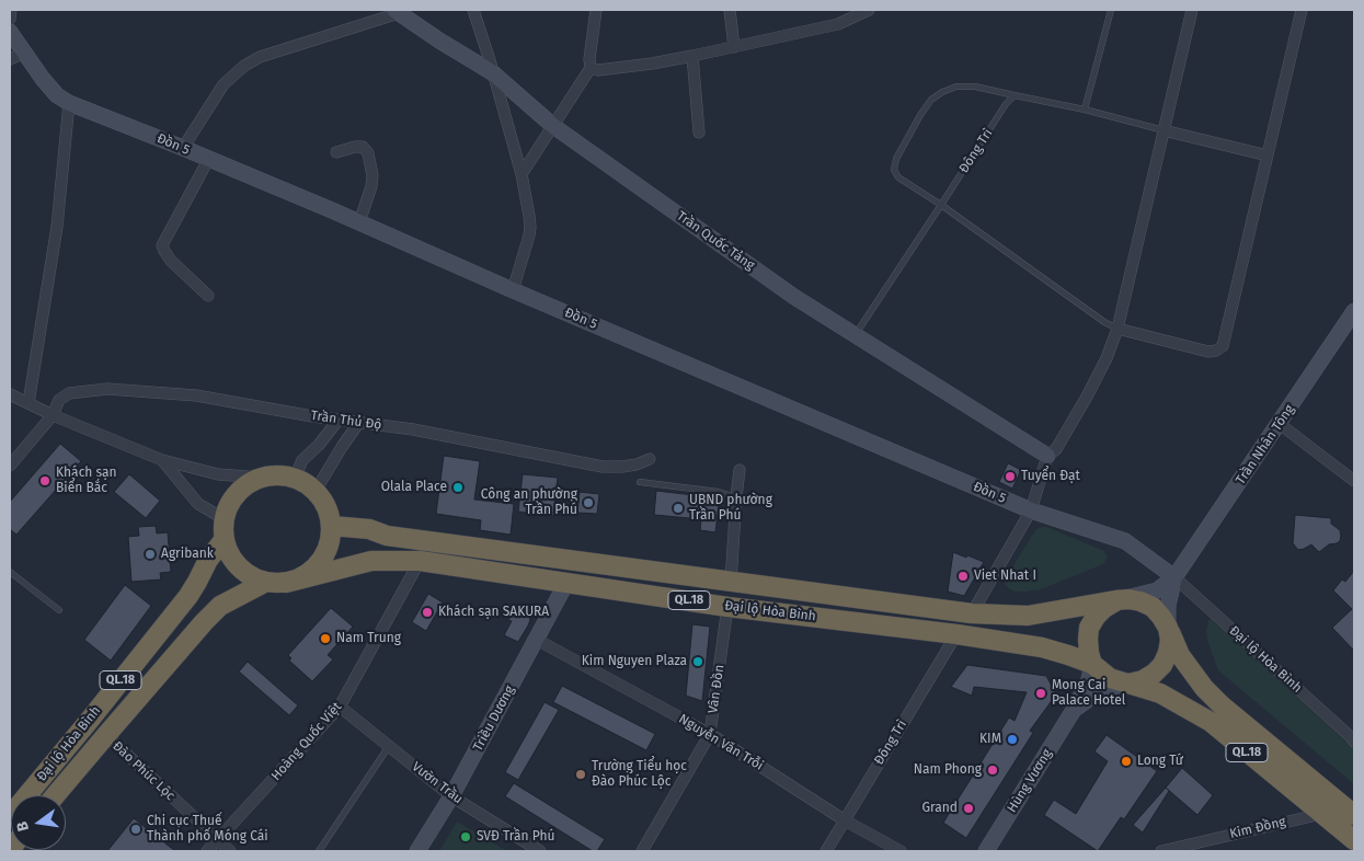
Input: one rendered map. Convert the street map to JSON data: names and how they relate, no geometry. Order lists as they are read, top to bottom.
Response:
{
  "streets": {
    "highway": ["QL.18", "Đại lộ Hòa Bình"],
    "street": [
      "Đồn 5",
      "Đông Trì",
      "Trần Quốc Tảng",
      "Trần Thủ Độ",
      "Trần Nhân Tông",
      "Vân Đồn",
      "Triều Dương",
      "Hoàng Quốc Việt",
      "Nguyễn Văn Trỗi",
      "Đào Phúc Lộc",
      "Hùng Vương",
      "Vườn Trầu",
      "Kim Đồng"
    ]
  },
  "crossings": [
    ["Đồn 5", "Trần Nhân Tông"],
    ["Đồn 5", "Đại lộ Hòa Bình"],
    ["Đông Trì", "Trần Quốc Tảng"],
    ["Đông Trì", "Đại lộ Hòa Bình"],
    ["Đông Trì", "Nguyễn Văn Trỗi"],
    ["Trần Nhân Tông", "Đại lộ Hòa Bình"],
    ["QL.18", "Đại lộ Hòa Bình"],
    ["QL.18", "Hùng Vương"],
    ["QL.18", "Kim Đồng"],
    ["Đại lộ Hòa Bình", "Vân Đồn"],
    ["Đại lộ Hòa Bình", "Triều Dương"],
    ["Đại lộ Hòa Bình", "Hoàng Quốc Việt"],
    ["Đại lộ Hòa Bình", "Đào Phúc Lộc"],
    ["Đại lộ Hòa Bình", "Hùng Vương"],
    ["Vân Đồn", "Nguyễn Văn Trỗi"],
    ["Triều Dương", "Nguyễn Văn Trỗi"],
    ["Triều Dương", "Vườn Trầu"],
    ["Hoàng Quốc Việt", "Đào Phúc Lộc"],
    ["Hoàng Quốc Việt", "Vườn Trầu"]
  ],
  "places": [
    "Tuyển Đạt",
    "Khách sạn Biển Bắc",
    "Olala Place",
    "Công an phường Trần Phú",
    "UBND phường Trần Phú",
    "Agribank",
    "Viet Nhat I",
    "Khách sạn SAKURA",
    "Nam Trung",
    "Kim Nguyen Plaza",
    "Mong Cai Palace Hotel",
    "KIM",
    "Long Tứ",
    "Nam Phong",
    "Trường Tiểu học Đào Phúc Lộc",
    "Grand",
    "Chi cục Thuế Thành phố Móng Cái",
    "SVĐ Trần Phú"
  ],
  "north": "left"
}
